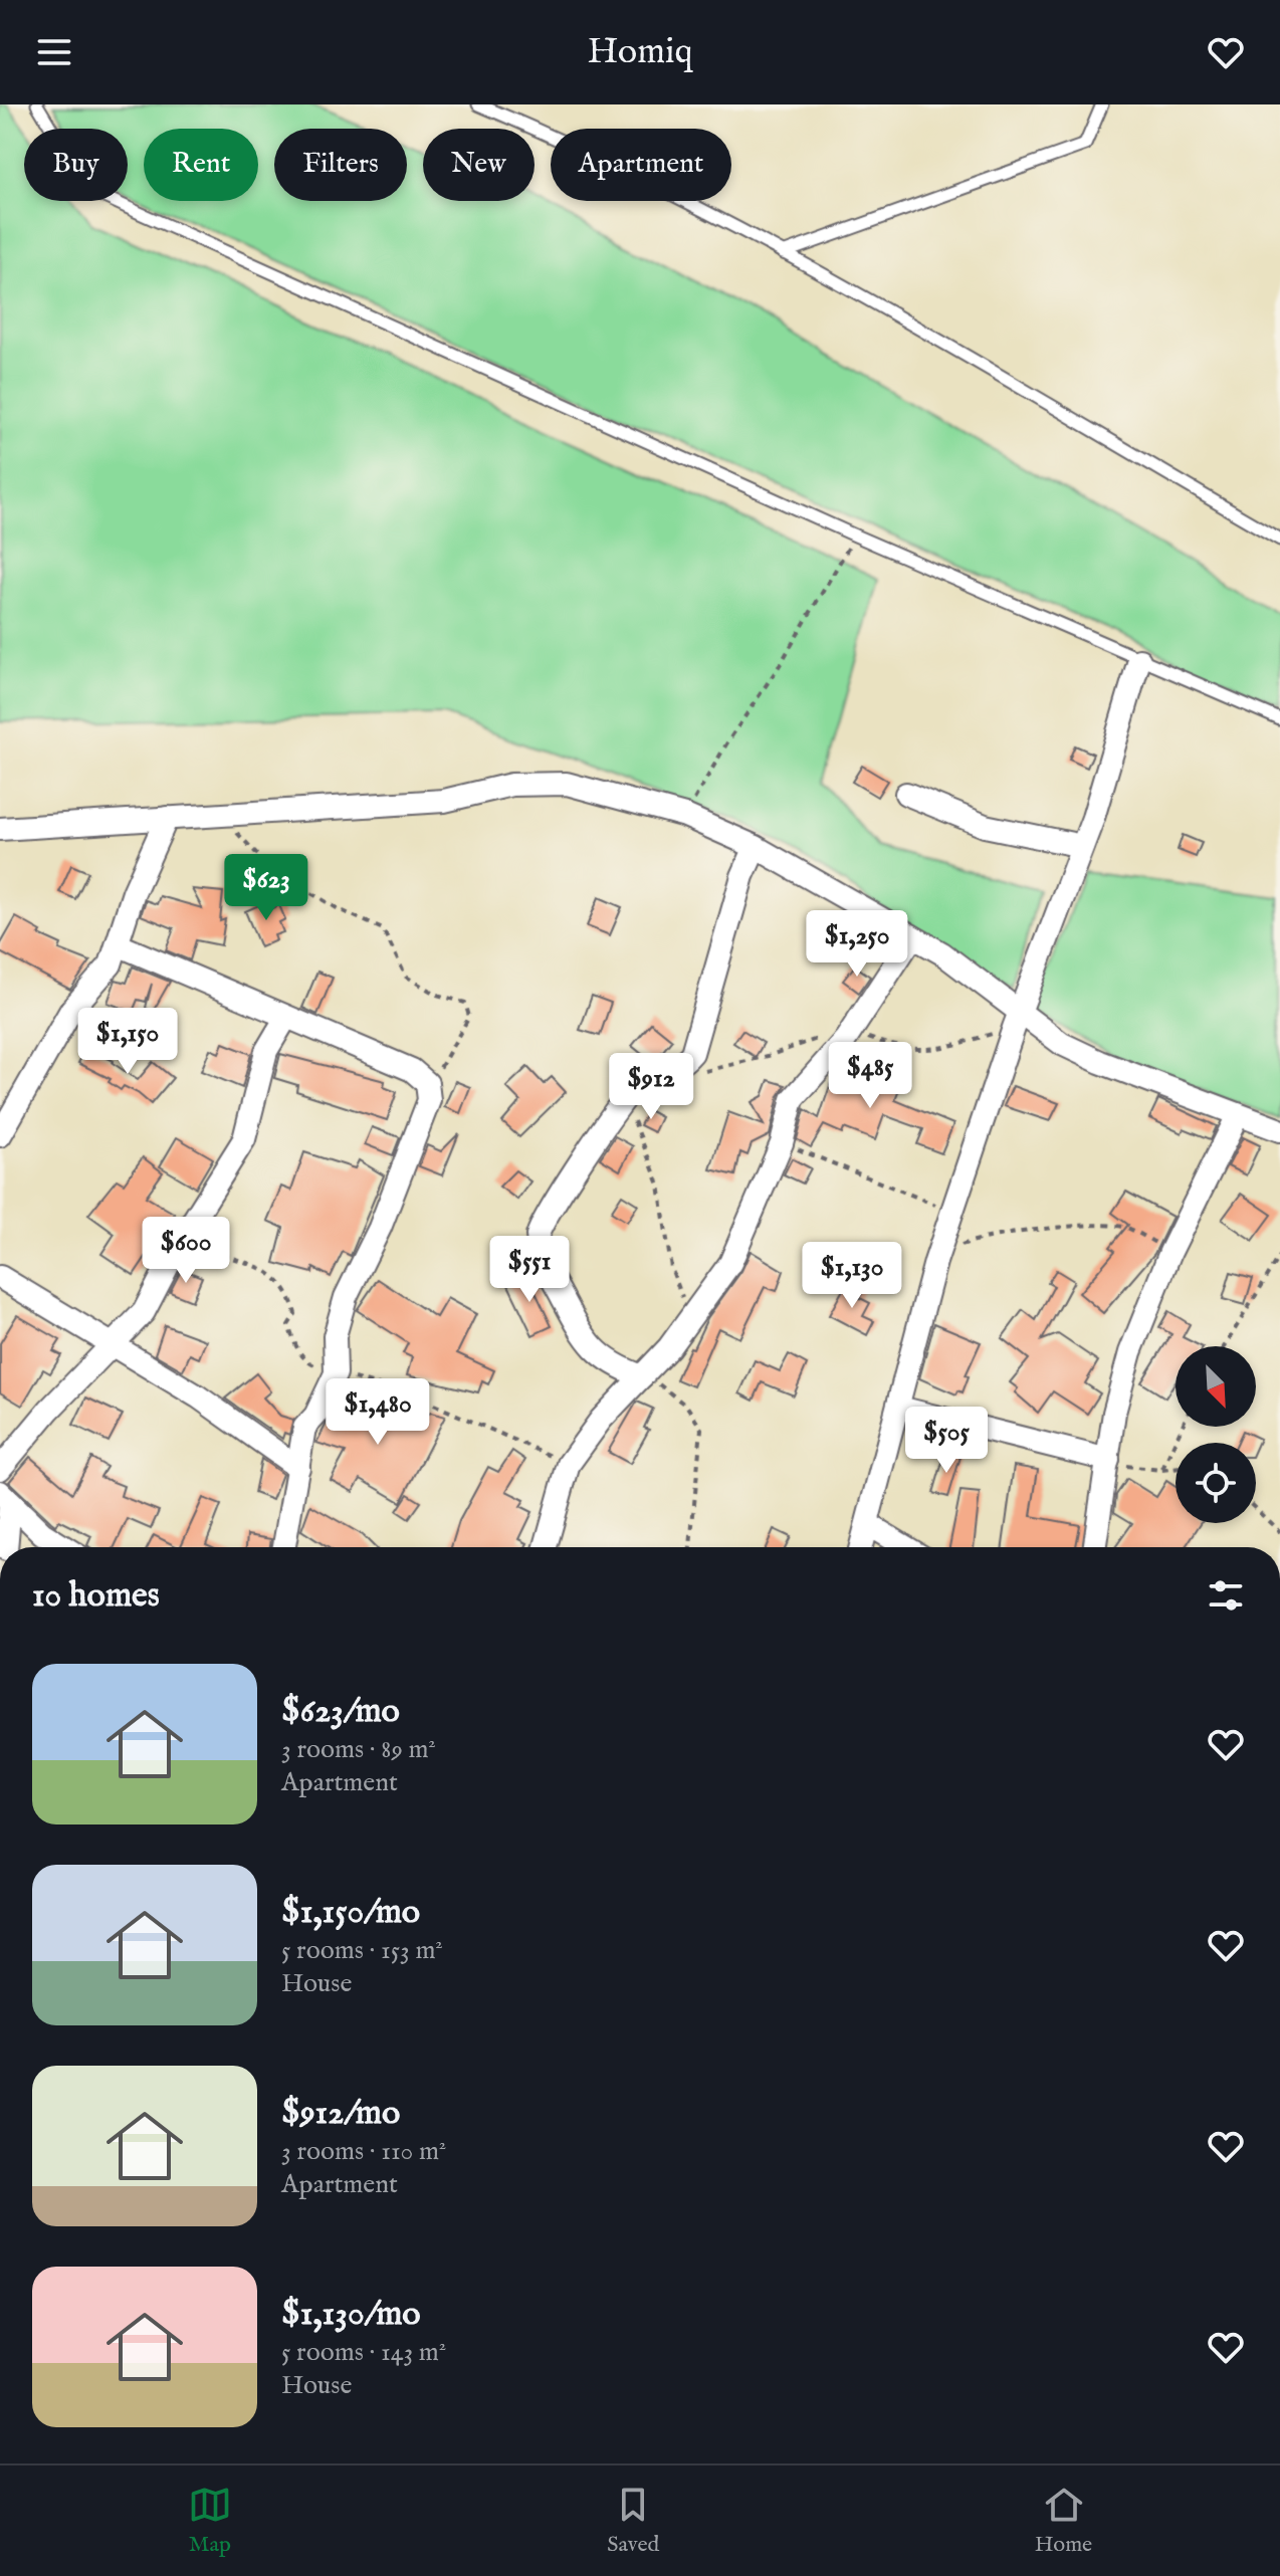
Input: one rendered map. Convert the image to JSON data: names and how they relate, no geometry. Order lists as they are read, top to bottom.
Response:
{
  "north": "bottom right",
  "page": {
    "header": "Homiq",
    "chip": [
      "Buy",
      "Rent",
      "Filters",
      "New",
      "Apartment"
    ],
    "price": [
      "$623",
      "$1,250",
      "$1,150",
      "$485",
      "$912",
      "$600",
      "$551",
      "$1,130",
      "$1,480",
      "$505"
    ],
    "heading": "10 homes",
    "list": [
      {
        "name": "$623/mo",
        "note": "3 rooms · 89 m² · Apartment"
      },
      {
        "name": "$1,150/mo",
        "note": "5 rooms · 153 m² · House"
      },
      {
        "name": "$912/mo",
        "note": "3 rooms · 110 m² · Apartment"
      },
      {
        "name": "$1,130/mo",
        "note": "5 rooms · 143 m² · House"
      }
    ],
    "tabs": ["Map", "Saved", "Home"]
  }
}
